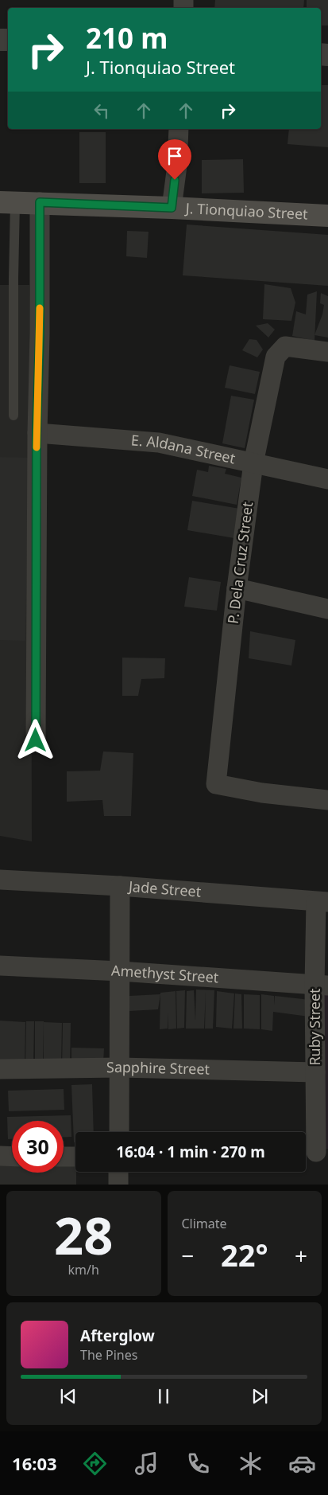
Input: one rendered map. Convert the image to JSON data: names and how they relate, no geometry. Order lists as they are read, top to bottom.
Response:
{
  "streets": {
    "main road": ["J. Tionquiao Street"],
    "street": [
      "E. Aldana Street",
      "P. Dela Cruz Street",
      "Jade Street",
      "Amethyst Street",
      "Ruby Street",
      "Sapphire Street"
    ]
  },
  "crossings": [
    ["E. Aldana Street", "P. Dela Cruz Street"],
    ["Jade Street", "Ruby Street"],
    ["Amethyst Street", "Ruby Street"],
    ["Ruby Street", "Sapphire Street"]
  ],
  "page": {
    "turn": ["210 m", "J. Tionquiao Street"],
    "limit": "30",
    "trip": "16:04 · 1 min · 270 m",
    "tile": [
      ["28", "km/h"],
      "Climate"
    ],
    "heat": ["−", "22°", "+"],
    "song": ["Afterglow", "The Pines"],
    "tabs": "16:03"
  }
}
